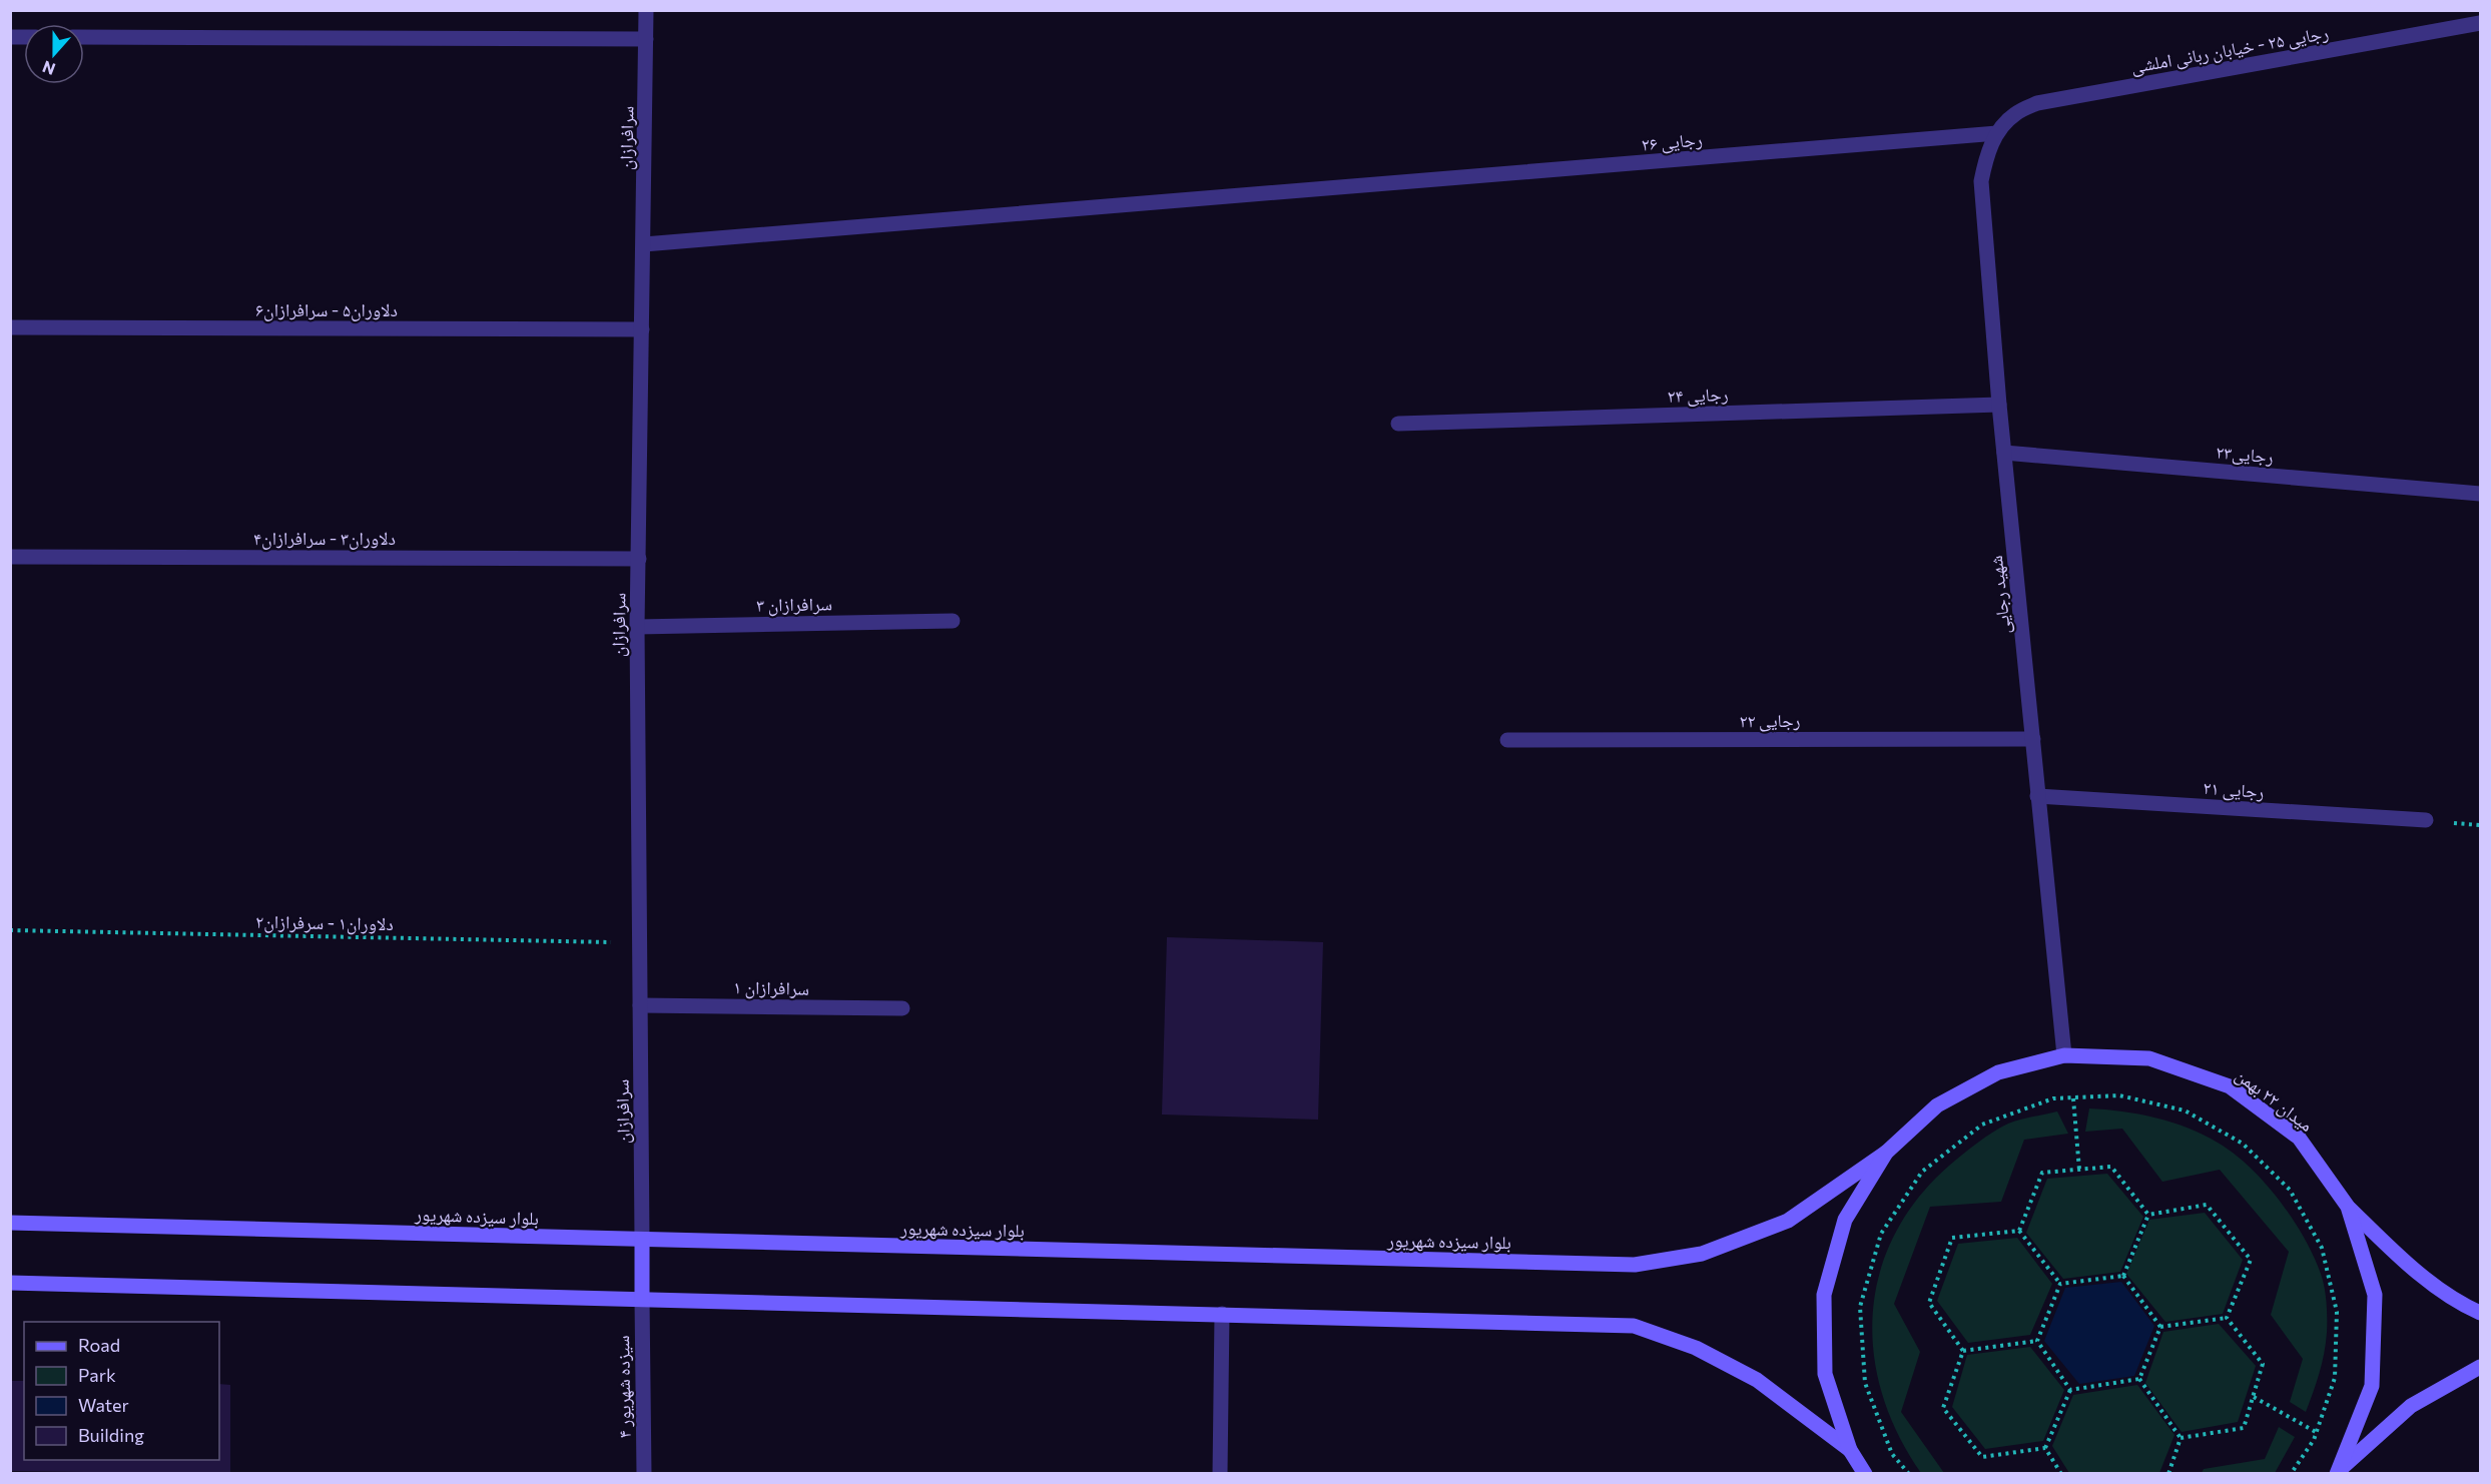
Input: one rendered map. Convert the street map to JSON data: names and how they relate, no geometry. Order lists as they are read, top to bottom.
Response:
{
  "streets": {
    "main road": ["میدان ۲۲ بهمن", "بلوار سیزده شهریور"],
    "street": [
      "رجایی ۲۵ - خیابان ربانی املشی",
      "سرافرازان",
      "رجایی ۲۶",
      "دلاوران۵ - سرافرازان۶",
      "رجایی ۲۴",
      "رجایی۲۳",
      "دلاوران۳ - سرافرازان۴",
      "شهید رجایی",
      "سرافرازان ۳",
      "رجایی ۲۲",
      "رجایی ۲۱",
      "سرافرازان ۱",
      "سیزده شهریور ۴"
    ],
    "path": ["دلاوران۱ - سرفرازان۲"]
  },
  "crossings": [
    ["رجایی ۲۵ - خیابان ربانی املشی", "رجایی ۲۶"],
    ["رجایی ۲۵ - خیابان ربانی املشی", "شهید رجایی"],
    ["سرافرازان", "رجایی ۲۶"],
    ["سرافرازان", "دلاوران۵ - سرافرازان۶"],
    ["سرافرازان", "دلاوران۳ - سرافرازان۴"],
    ["سرافرازان", "سرافرازان ۳"],
    ["سرافرازان", "دلاوران۱ - سرفرازان۲"],
    ["سرافرازان", "سرافرازان ۱"],
    ["سرافرازان", "بلوار سیزده شهریور"],
    ["رجایی ۲۶", "شهید رجایی"],
    ["رجایی ۲۴", "شهید رجایی"],
    ["رجایی۲۳", "شهید رجایی"],
    ["شهید رجایی", "رجایی ۲۲"],
    ["شهید رجایی", "رجایی ۲۱"],
    ["شهید رجایی", "میدان ۲۲ بهمن"],
    ["میدان ۲۲ بهمن", "بلوار سیزده شهریور"]
  ],
  "legend": [
    "Road",
    "Park",
    "Water",
    "Building"
  ],
  "north": "bottom"
}
